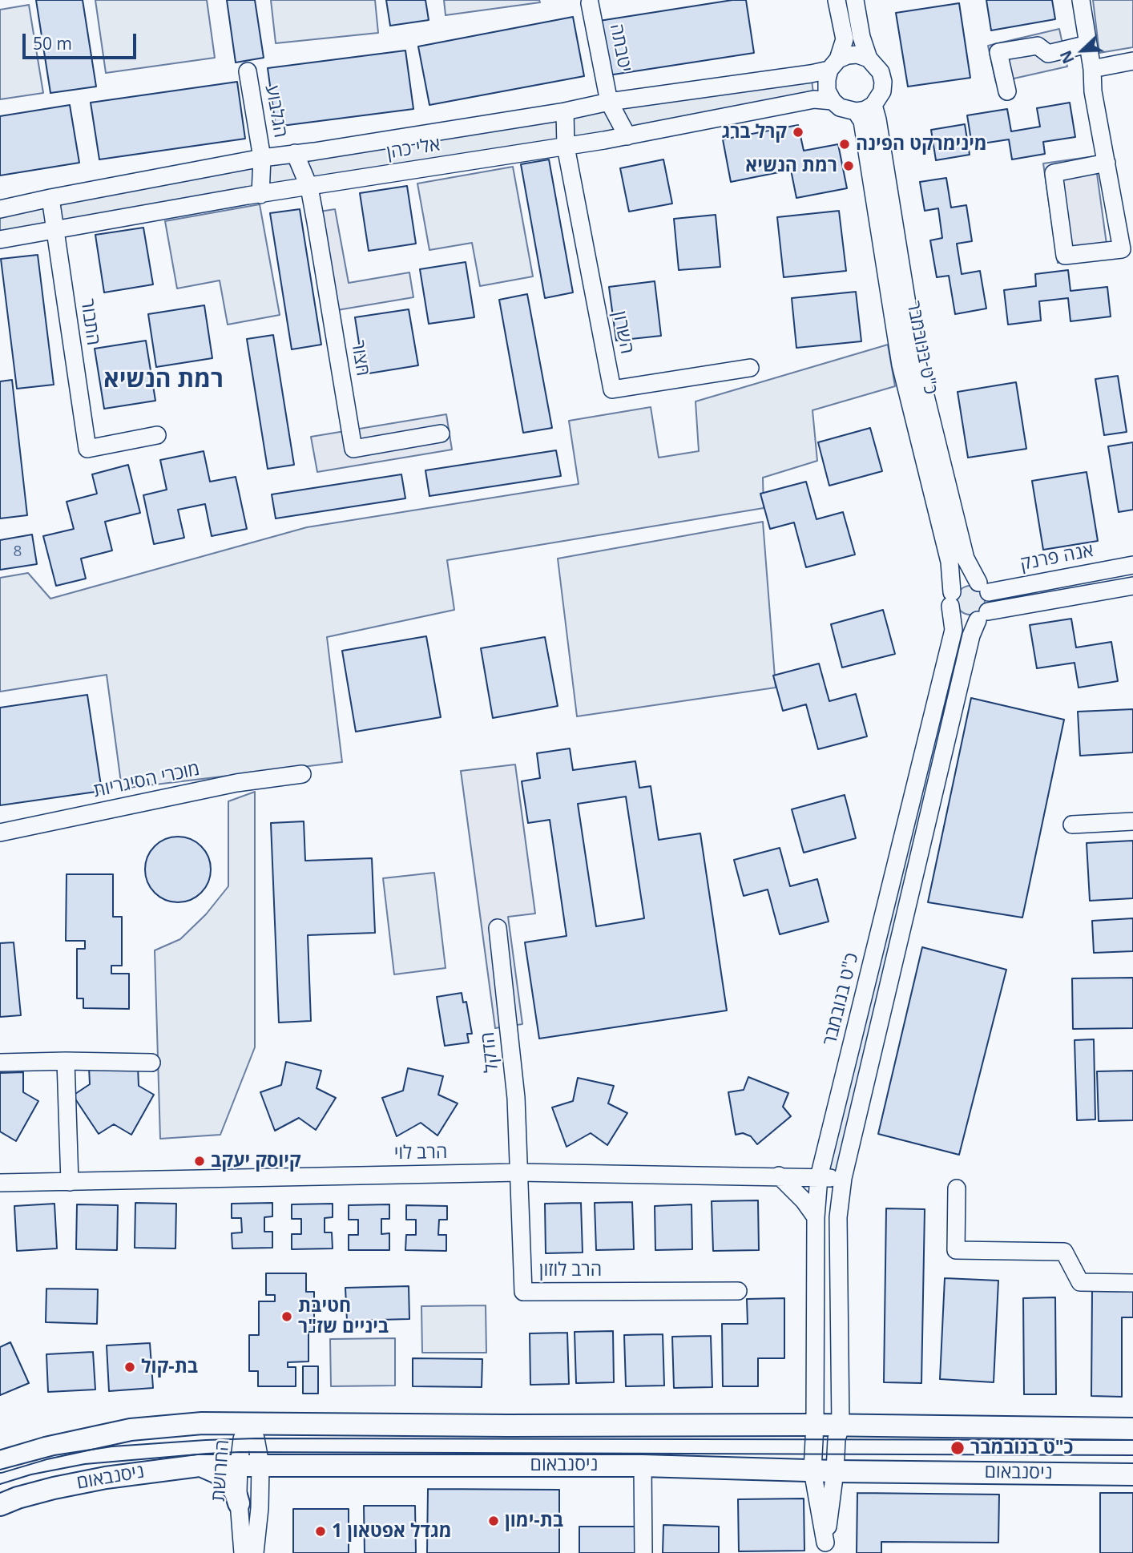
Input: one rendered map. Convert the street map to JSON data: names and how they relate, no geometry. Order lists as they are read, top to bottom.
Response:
{
  "streets": {
    "main road": ["ניסנבאום"],
    "street": [
      "יטבתה",
      "הגלבוע",
      "אלי כהן",
      "התבור",
      "השרון",
      "כ\"ט בנובמבר",
      "חצור",
      "אנה פרנק",
      "מוכרי הסיגריות",
      "הדקל",
      "הרב לוי",
      "הרב לוזון",
      "החרושת"
    ]
  },
  "crossings": [
    ["יטבתה", "אלי כהן"],
    ["הגלבוע", "אלי כהן"],
    ["אלי כהן", "התבור"],
    ["אלי כהן", "השרון"],
    ["אלי כהן", "כ\"ט בנובמבר"],
    ["אלי כהן", "חצור"],
    ["כ\"ט בנובמבר", "אנה פרנק"],
    ["כ\"ט בנובמבר", "הרב לוי"],
    ["כ\"ט בנובמבר", "ניסנבאום"],
    ["הדקל", "הרב לוי"],
    ["הדקל", "הרב לוזון"],
    ["הרב לוי", "הרב לוזון"],
    ["ניסנבאום", "החרושת"]
  ],
  "districts": ["רמת הנשיא"],
  "places": [
    "קרל ברג",
    "מינימרקט הפינה",
    "רמת הנשיא",
    "קיוסק יעקב",
    "חטיבת ביניים שז\"ר",
    "בת-קול",
    "כ\"ט בנובמבר",
    "בת-ימון",
    "מגדל אפטאון 1"
  ],
  "house_numbers": ["8"],
  "scale_bar": "50 m",
  "north": "bottom left"
}
